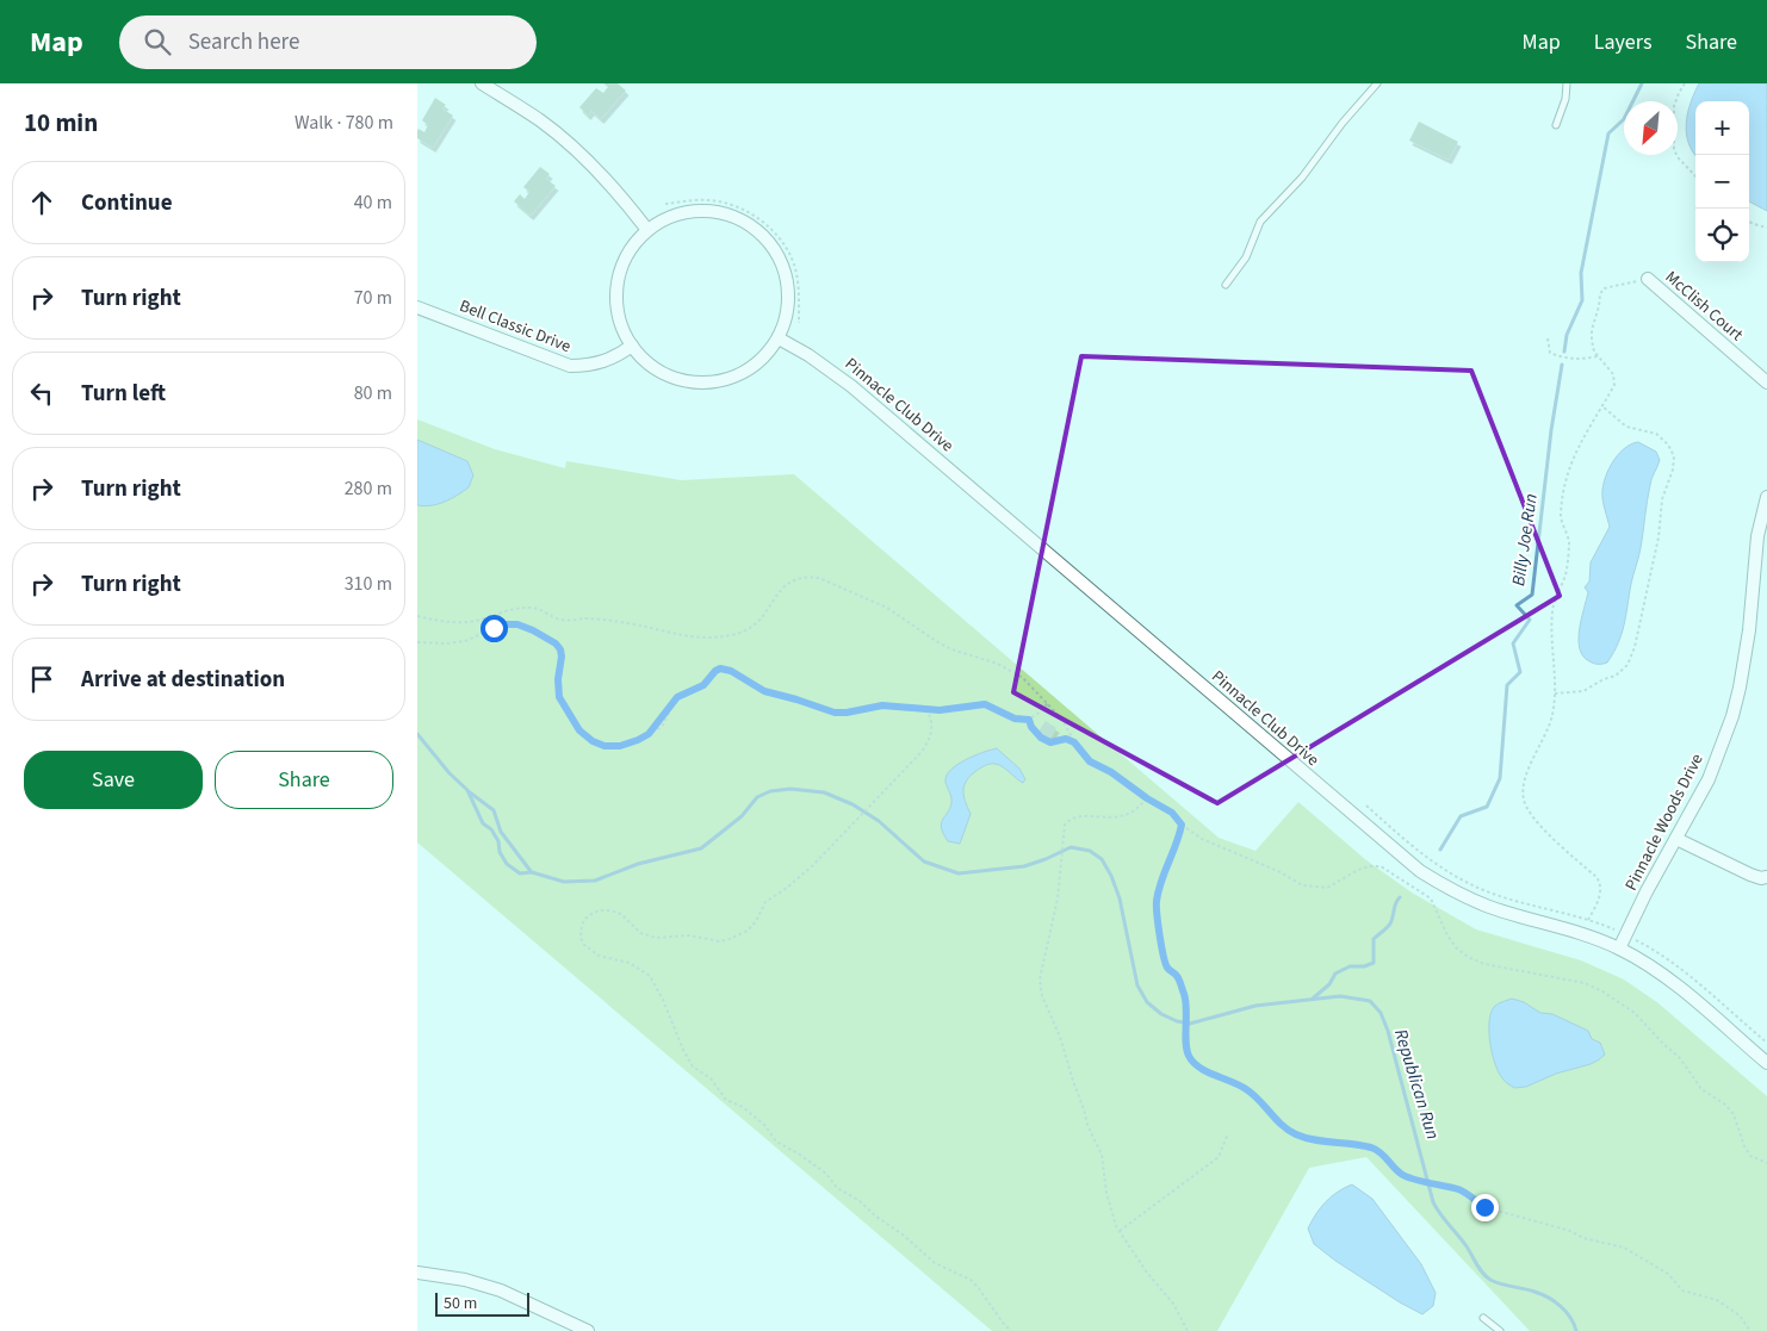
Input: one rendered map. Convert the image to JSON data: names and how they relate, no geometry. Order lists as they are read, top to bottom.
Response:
{
  "streets": {
    "street": [
      "McClish Court",
      "Bell Classic Drive",
      "Pinnacle Club Drive",
      "Pinnacle Woods Drive"
    ]
  },
  "crossings": [
    ["Bell Classic Drive", "Pinnacle Club Drive"],
    ["Pinnacle Club Drive", "Pinnacle Woods Drive"]
  ],
  "water": ["Billy Joe Run", "Republican Run"],
  "scale_bar": "50 m",
  "north": "bottom left",
  "page": {
    "header": "Map",
    "search": "Search here",
    "nav": ["Map", "Layers", "Share"],
    "heading": ["10 min", "Walk · 780 m"],
    "map_buttons": ["+", "−"],
    "list": [
      ["Continue", "40 m"],
      ["Turn right", "70 m"],
      ["Turn left", "80 m"],
      ["Turn right", "280 m"],
      ["Turn right", "310 m"],
      "Arrive at destination"
    ],
    "buttons": ["Save", "Share"],
    "scale": "50 m"
  }
}
